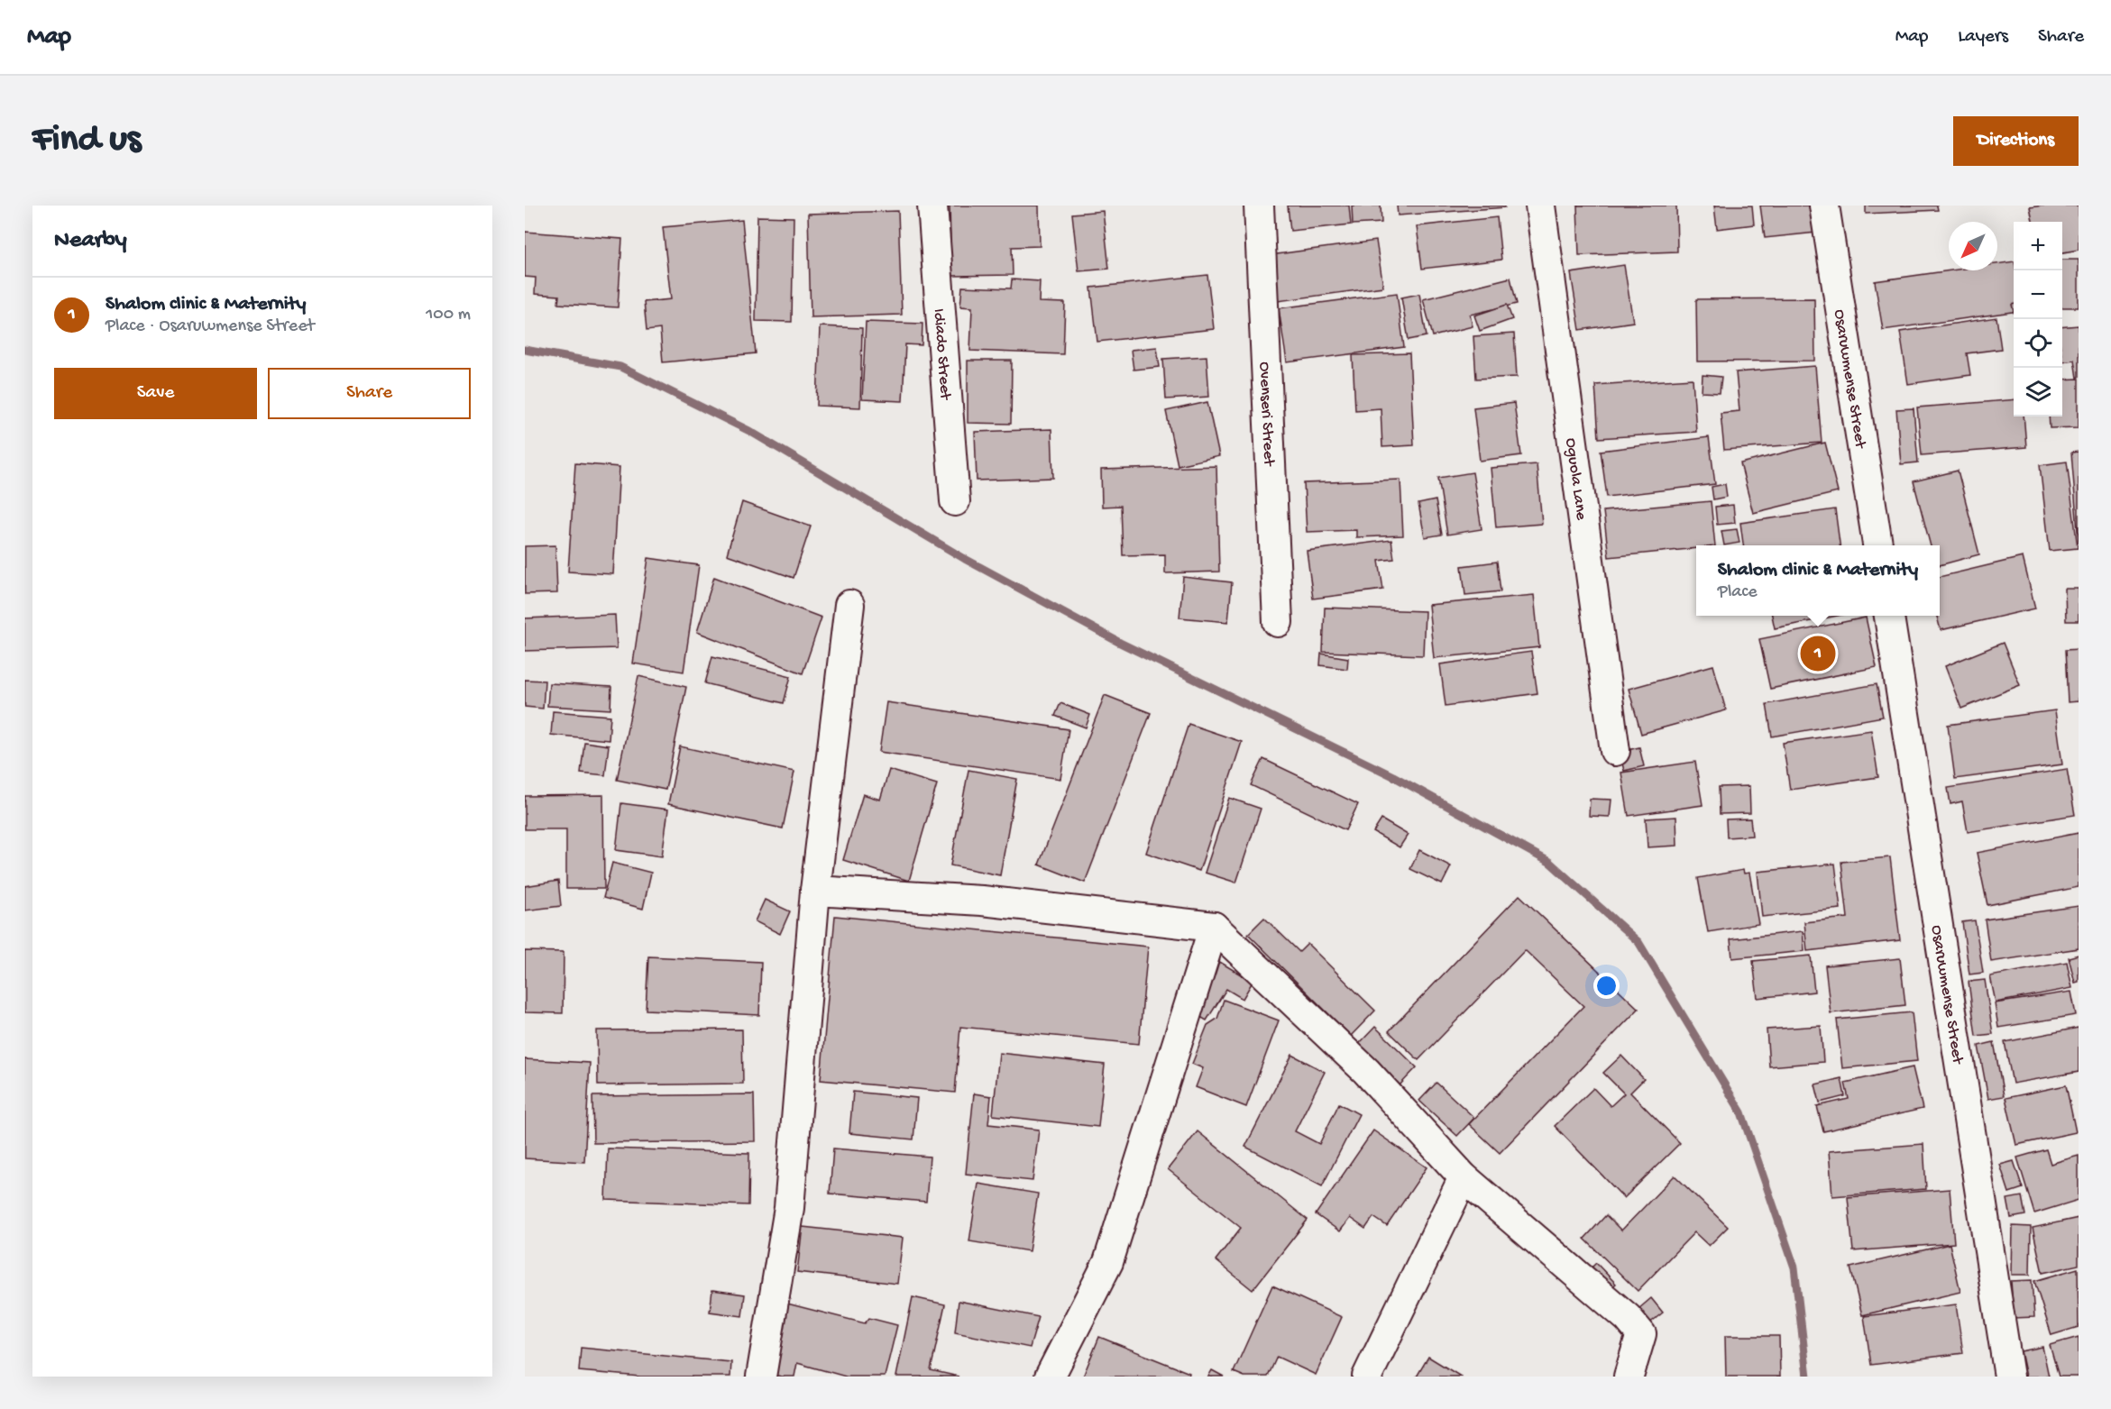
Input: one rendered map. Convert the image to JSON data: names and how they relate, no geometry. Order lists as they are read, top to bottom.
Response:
{
  "streets": {
    "street": [
      "Idiado Street",
      "Osaruwmense Street",
      "Ovenseri Street",
      "Oguola Lane"
    ]
  },
  "north": "bottom left",
  "page": {
    "header": "Map",
    "nav": ["Map", "Layers", "Share"],
    "buttons": [
      "Directions",
      ["Save", "Share"]
    ],
    "title": "Find us",
    "heading": "Nearby",
    "map_buttons": ["+", "−"],
    "list": [
      {
        "mark": "1",
        "name": "Shalom clinic & Maternity",
        "note": "Place · Osaruwmense Street",
        "value": "100 m"
      }
    ],
    "popup": ["Shalom clinic & Maternity", "Place"],
    "pins": "1"
  }
}
